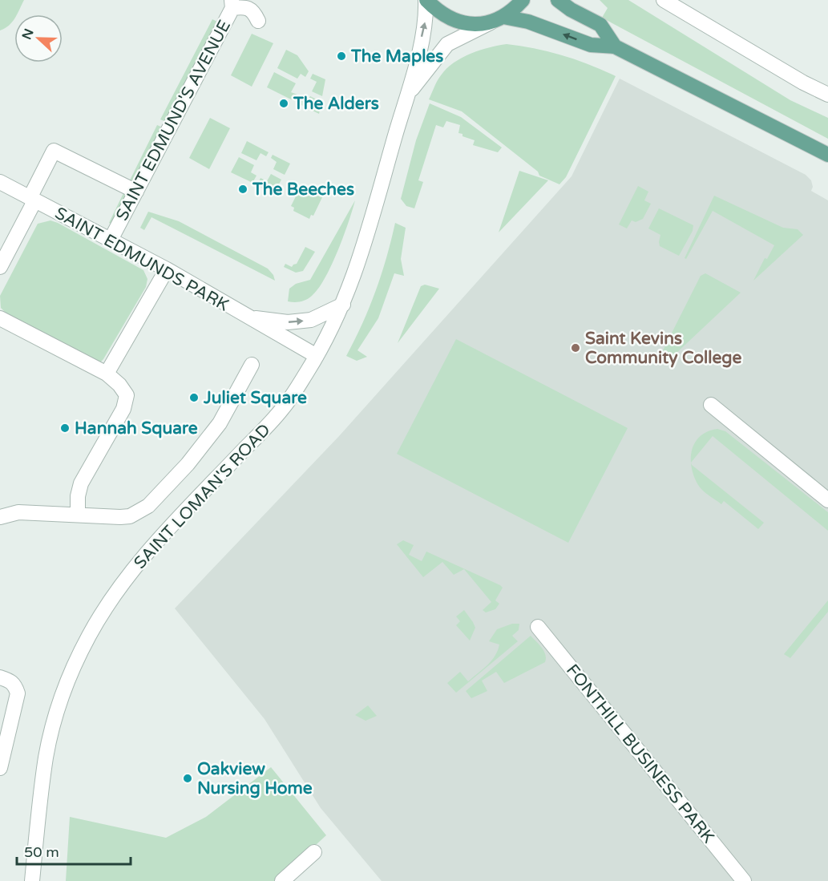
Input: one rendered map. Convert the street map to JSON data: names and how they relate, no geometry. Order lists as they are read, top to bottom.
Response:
{
  "streets": {
    "street": [
      "SAINT EDMUND'S AVENUE",
      "SAINT EDMUNDS PARK",
      "SAINT LOMAN'S ROAD",
      "FONTHILL BUSINESS PARK"
    ]
  },
  "crossings": [
    ["SAINT EDMUND'S AVENUE", "SAINT EDMUNDS PARK"],
    ["SAINT EDMUNDS PARK", "SAINT LOMAN'S ROAD"]
  ],
  "places": [
    "The Maples",
    "The Alders",
    "The Beeches",
    "Saint Kevins Community College",
    "Juliet Square",
    "Hannah Square",
    "Oakview Nursing Home"
  ],
  "scale_bar": "50 m",
  "north": "left"
}
